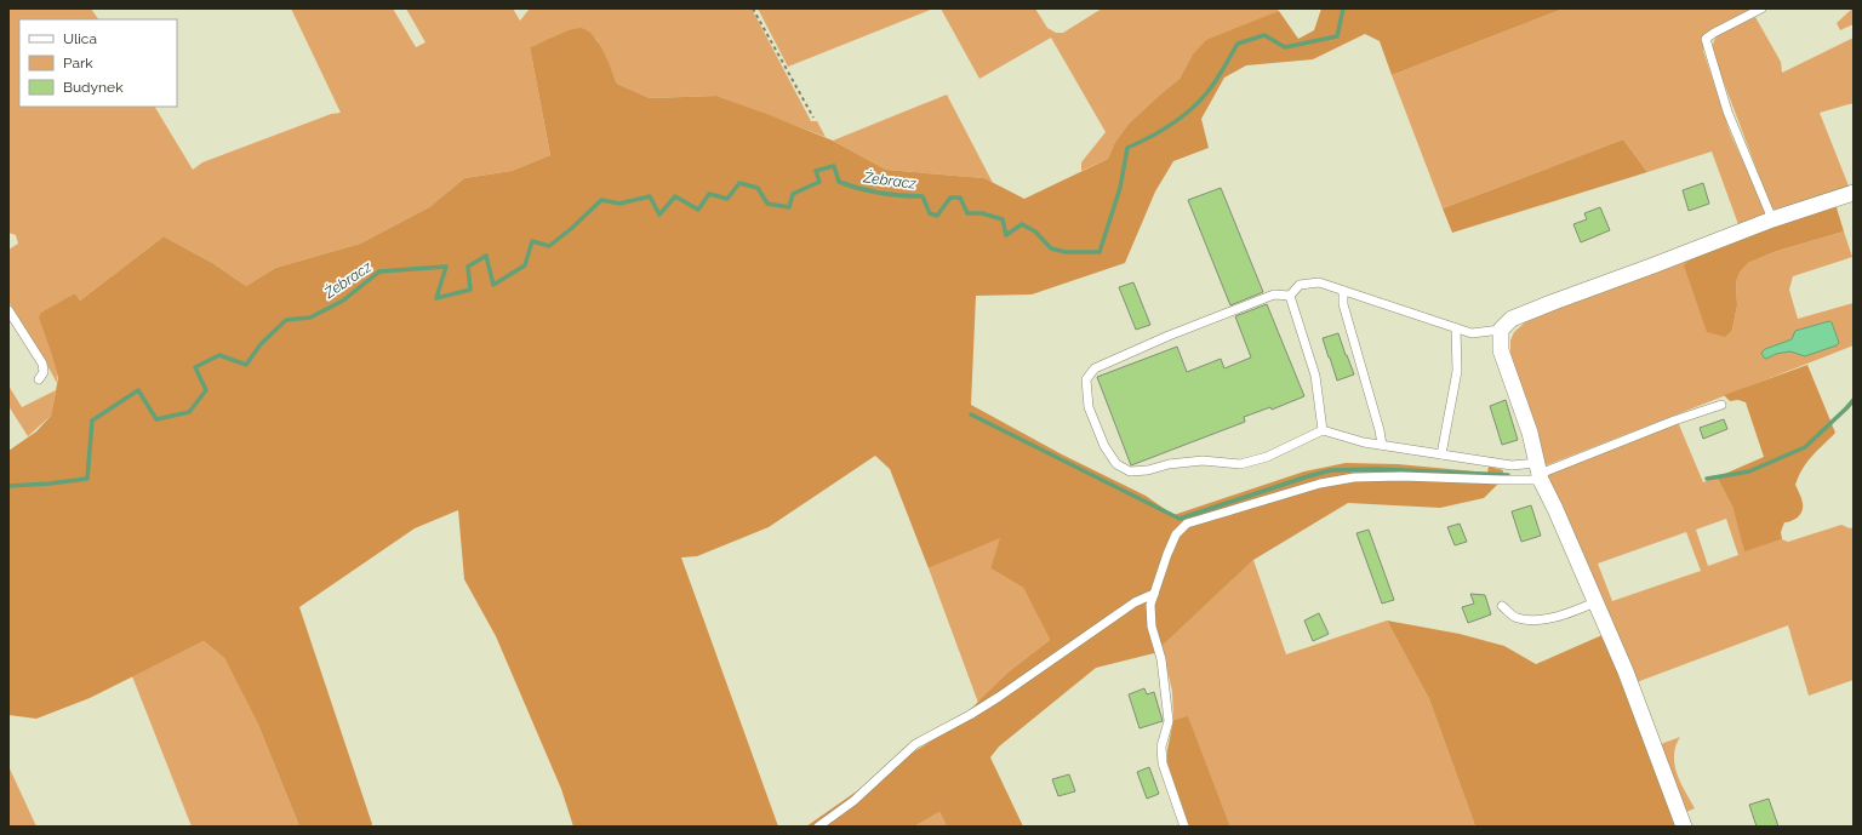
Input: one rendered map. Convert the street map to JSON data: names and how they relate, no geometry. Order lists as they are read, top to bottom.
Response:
{
  "water": ["Żebracz"],
  "legend": ["Ulica", "Park", "Budynek"]
}
